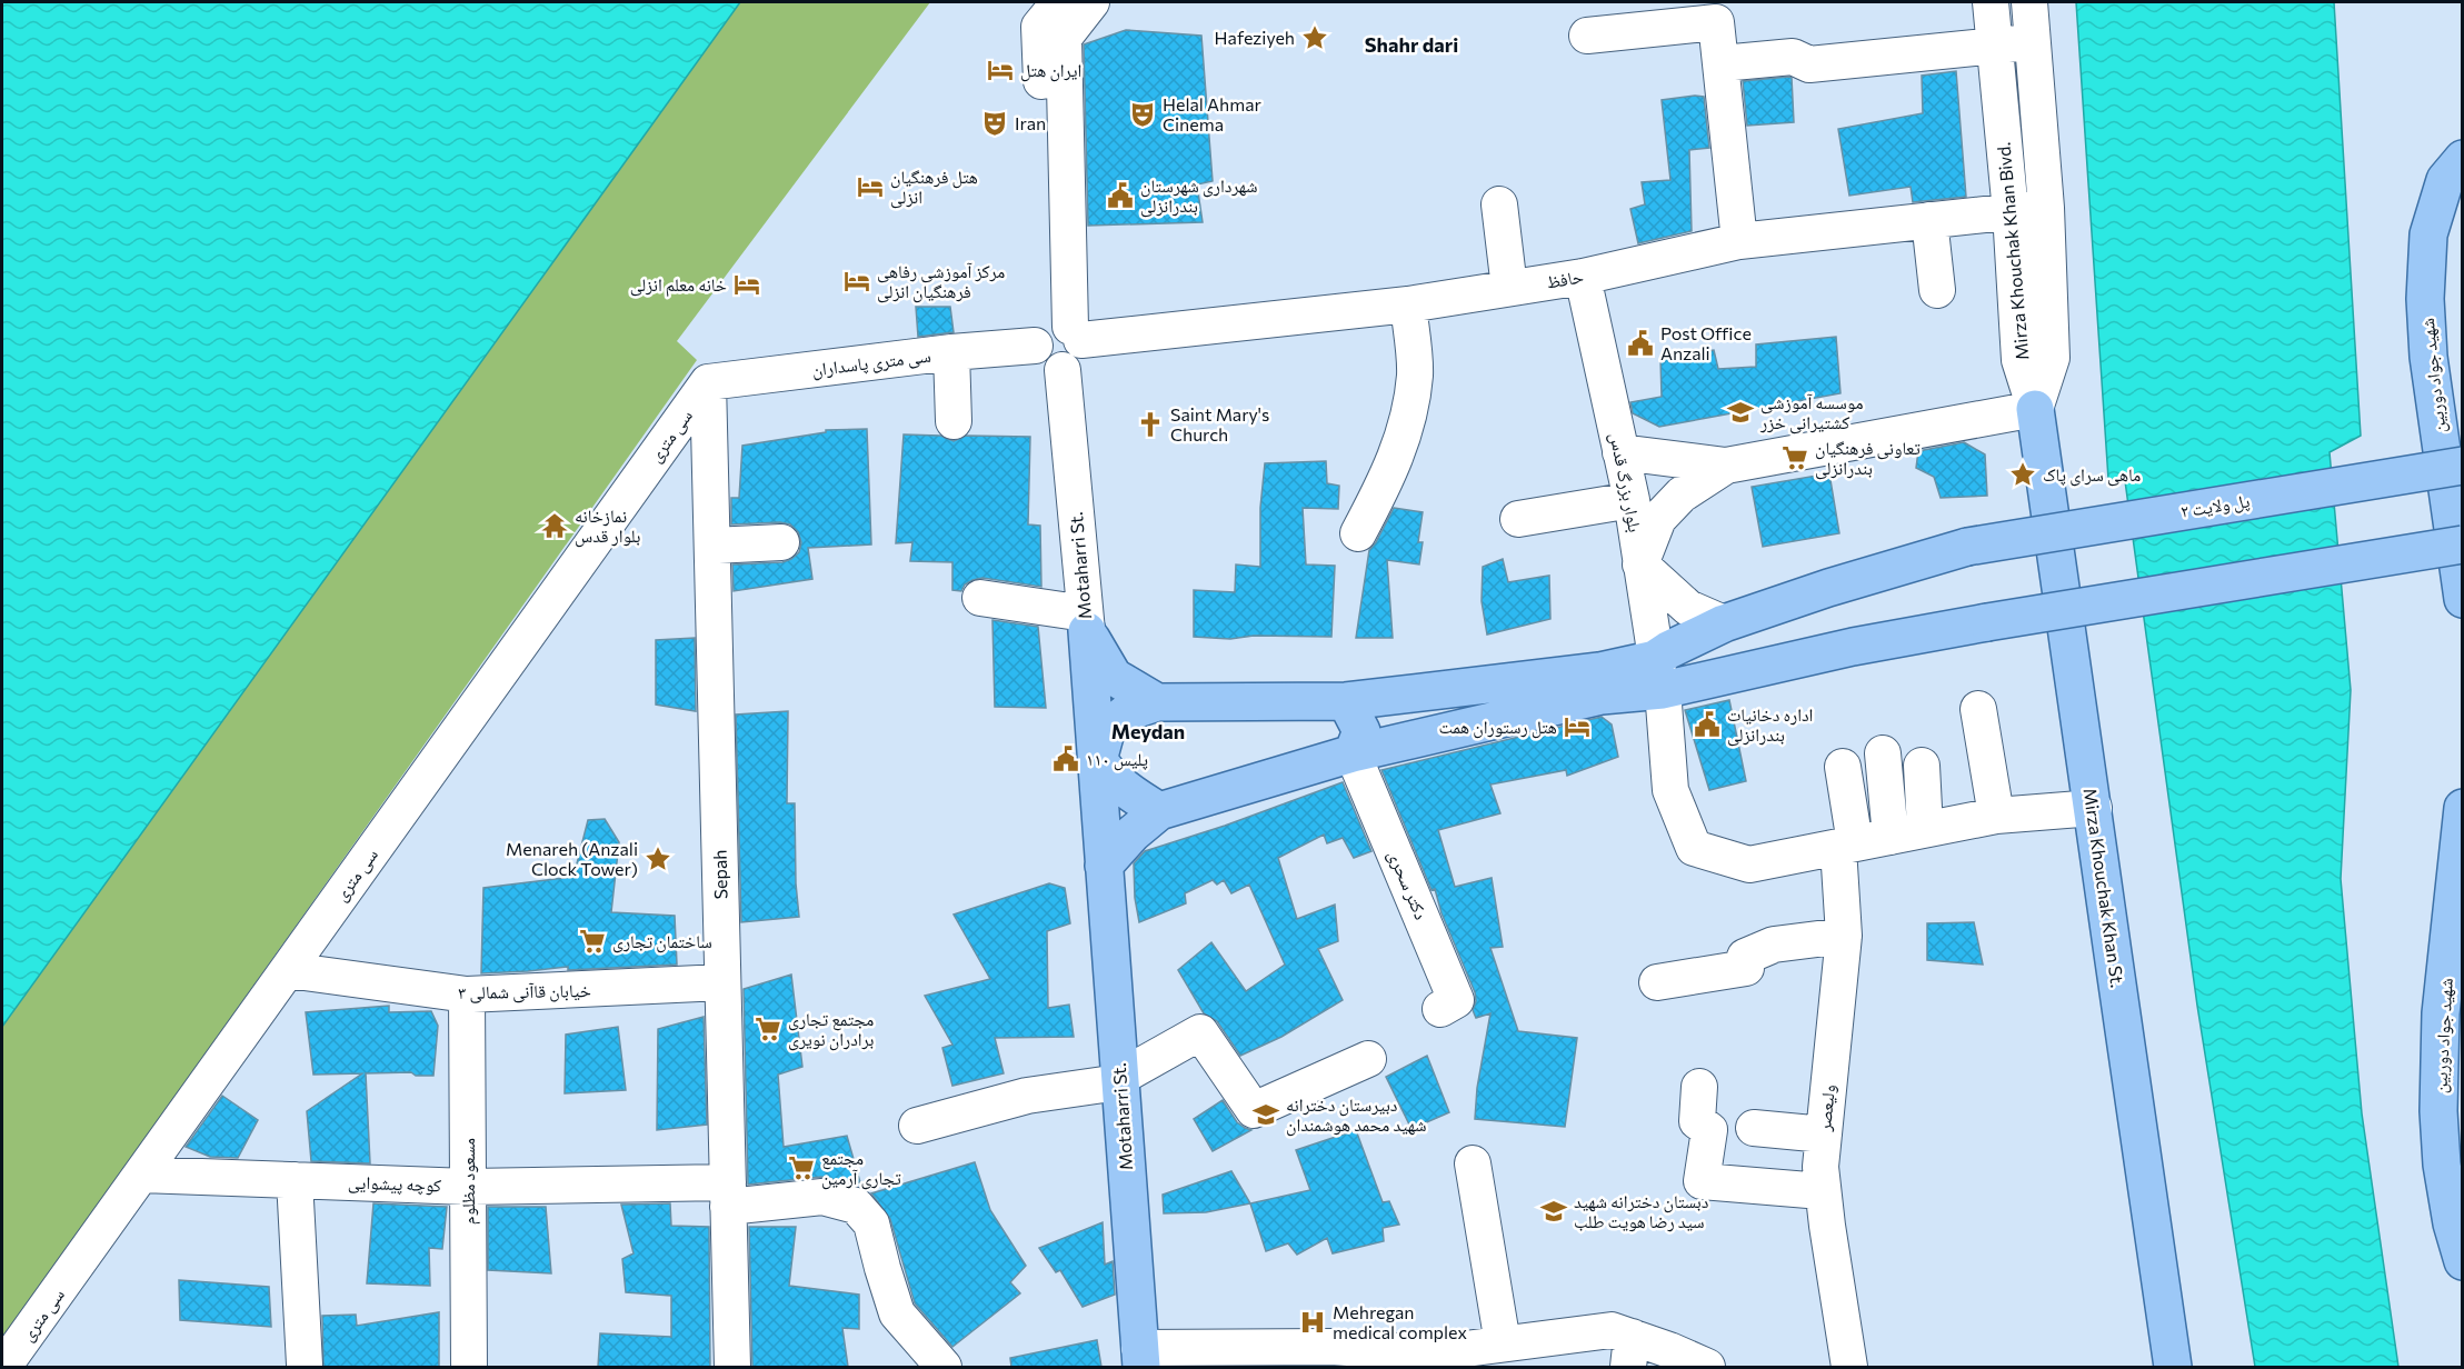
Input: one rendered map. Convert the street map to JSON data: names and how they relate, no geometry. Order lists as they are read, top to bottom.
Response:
{
  "streets": {
    "main road": [
      "شهید جواد دوربین",
      "پل ولایت ۲",
      "Motaharri St.",
      "Mirza Khouchak Khan St."
    ],
    "street": [
      "Mirza Khouchak Khan Bivd.",
      "حافظ",
      "سی متری پاسداران",
      "سی متری",
      "بلوار بزرگ قدس",
      "Sepah",
      "دکتر سحری",
      "خیابان قاآنی شمالی ۳",
      "ولیعصر",
      "مسعود مظلوم",
      "کوچه پیشوایی"
    ]
  },
  "crossings": [
    ["Mirza Khouchak Khan Bivd.", "حافظ"],
    ["Mirza Khouchak Khan Bivd.", "Mirza Khouchak Khan St."],
    ["حافظ", "سی متری پاسداران"],
    ["حافظ", "بلوار بزرگ قدس"],
    ["حافظ", "Motaharri St."],
    ["سی متری پاسداران", "سی متری"],
    ["سی متری پاسداران", "Motaharri St."],
    ["سی متری پاسداران", "Sepah"],
    ["سی متری", "Sepah"],
    ["سی متری", "خیابان قاآنی شمالی ۳"],
    ["سی متری", "کوچه پیشوایی"],
    ["بلوار بزرگ قدس", "پل ولایت ۲"],
    ["بلوار بزرگ قدس", "ولیعصر"],
    ["Sepah", "خیابان قاآنی شمالی ۳"],
    ["Sepah", "کوچه پیشوایی"],
    ["خیابان قاآنی شمالی ۳", "مسعود مظلوم"],
    ["مسعود مظلوم", "کوچه پیشوایی"]
  ],
  "districts": ["Shahr dari", "Meydan"],
  "places": {
    "place": ["Hafeziyeh", "ماهی سرای پاک", "Menareh (Anzali Clock Tower)"],
    "hotel": [
      "ایران هتل",
      "هتل فرهنگیان انزلی",
      "مرکز آموزشی رفاهی فرهنگیان انزلی",
      "خانه معلم انزلی",
      "هتل رستوران همت"
    ],
    "theatre": ["Helal Ahmar Cinema", "Iran"],
    "public building": [
      "شهرداری شهرستان بندرانزلی",
      "Post Office Anzali",
      "اداره دخانیات بندرانزلی",
      "پلیس ۱۱۰"
    ],
    "school or university": ["موسسه آموزشی کشتیرانی خزر", "دبیرستان دخترانه شهید محمد هوشمندان", "دبستان دخترانه شهید سید رضا هویت طلب"],
    "church": ["Saint Mary's Church"],
    "supermarket": [
      "تعاونی فرهنگیان بندرانزلی",
      "ساختمان تجاری",
      "مجتمع تجاری برادران نویری",
      "مجتمع تجاری آرمین"
    ],
    "temple": ["نمازخانه بلوار قدس"],
    "hospital": ["Mehregan medical complex"]
  }
}
